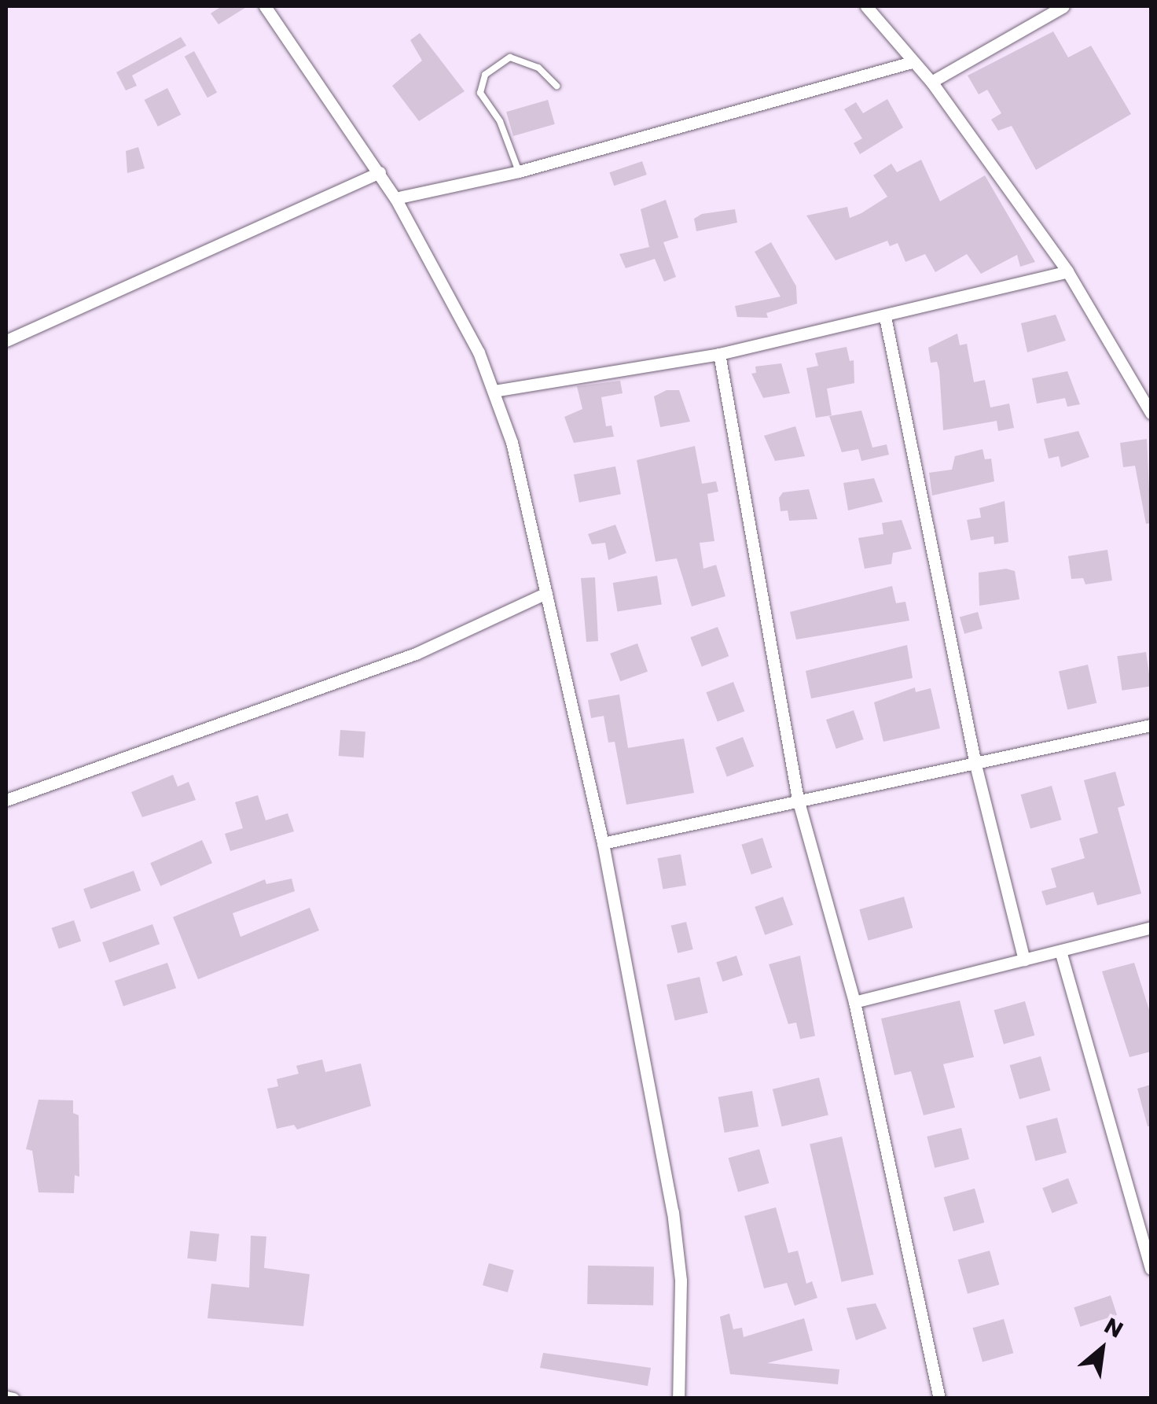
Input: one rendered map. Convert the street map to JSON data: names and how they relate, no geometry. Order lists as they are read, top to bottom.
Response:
{
  "north": "top right"
}
